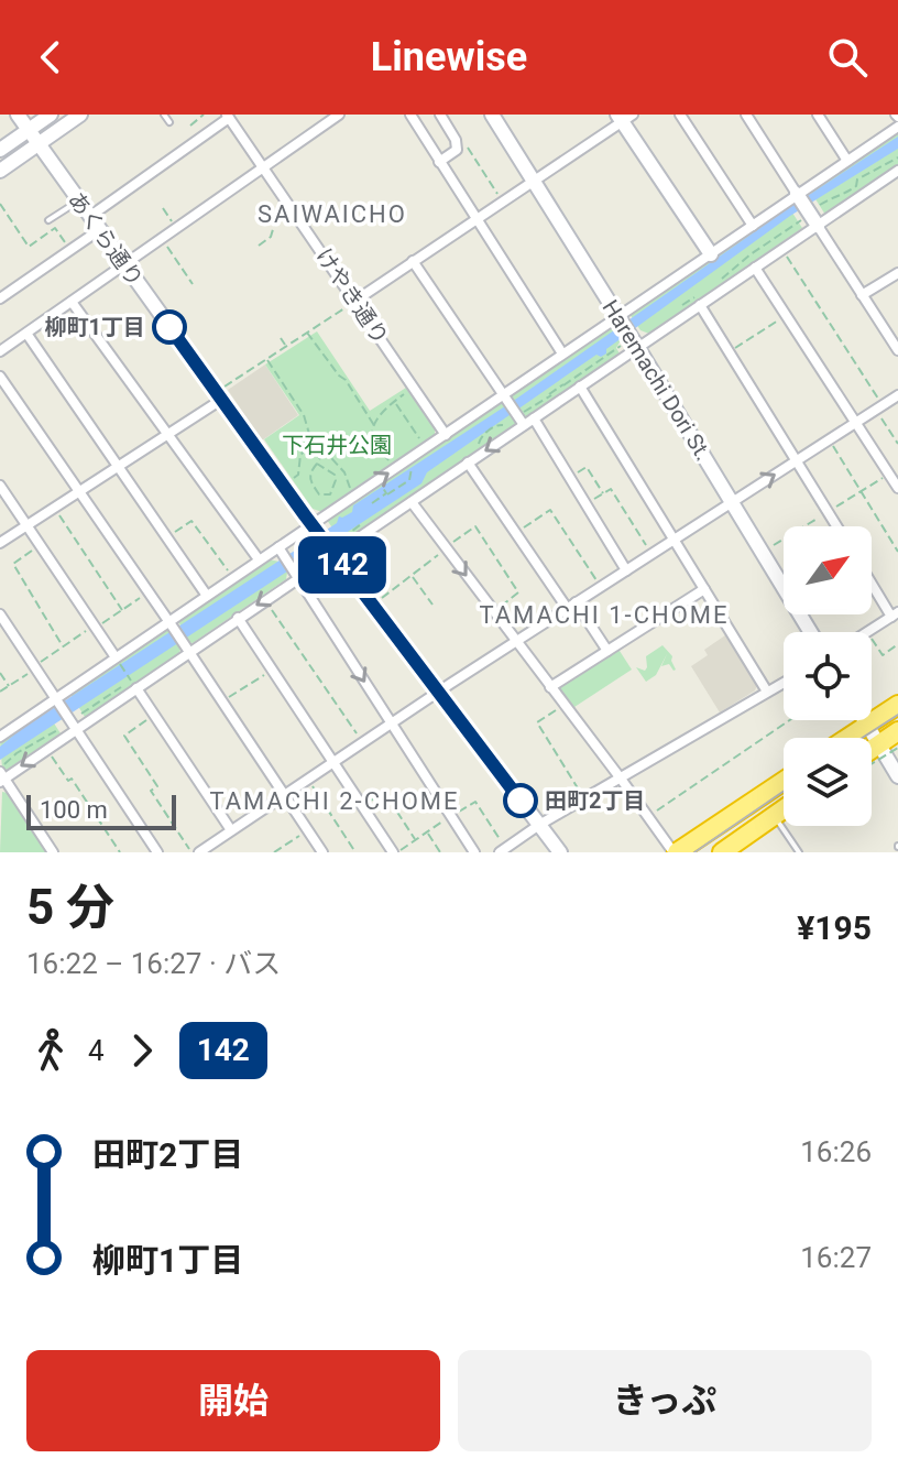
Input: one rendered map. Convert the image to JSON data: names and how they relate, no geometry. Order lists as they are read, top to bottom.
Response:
{
  "streets": {
    "street": ["あくら通り", "けやき通り", "Haremachi Dori St."]
  },
  "districts": ["SAIWAICHO", "TAMACHI 1-CHOME", "TAMACHI 2-CHOME"],
  "parks": ["下石井公園"],
  "places": ["柳町1丁目", "田町2丁目"],
  "lines": ["bus line 142"],
  "scale_bar": "100 m",
  "north": "top right",
  "page": {
    "header": "Linewise",
    "on_map": "142",
    "scale": "100 m",
    "heading": ["5 分", "16:22 – 16:27 · バス", "¥195"],
    "legs": ["4", "142"],
    "list": [
      {
        "name": "田町2丁目",
        "value": "16:26"
      },
      {
        "name": "柳町1丁目",
        "value": "16:27"
      }
    ],
    "buttons": ["開始", "きっぷ"]
  }
}
